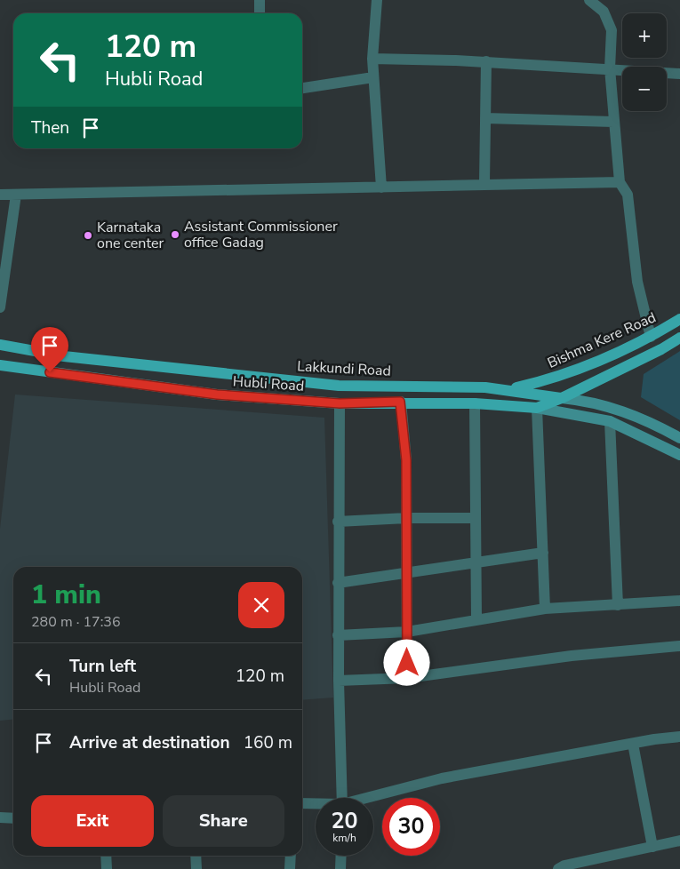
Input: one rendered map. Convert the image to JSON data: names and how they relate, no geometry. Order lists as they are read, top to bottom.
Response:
{
  "streets": {
    "main road": ["Bishma Kere Road", "Lakkundi Road", "Hubli Road"]
  },
  "crossings": [
    ["Bishma Kere Road", "Lakkundi Road"]
  ],
  "places": ["Assistant Commissioner office Gadag", "Karnataka one center"],
  "page": {
    "map_buttons": ["+", "−"],
    "turn": ["120 m", "Hubli Road"],
    "then": "Then",
    "heading": ["1 min", "280 m · 17:36"],
    "list": [
      {
        "name": "Turn left",
        "note": "Hubli Road",
        "value": "120 m"
      },
      {
        "name": "Arrive at destination",
        "value": "160 m"
      }
    ],
    "buttons": ["Exit", "Share"],
    "speed": "20 km/h",
    "limit": "30"
  }
}
